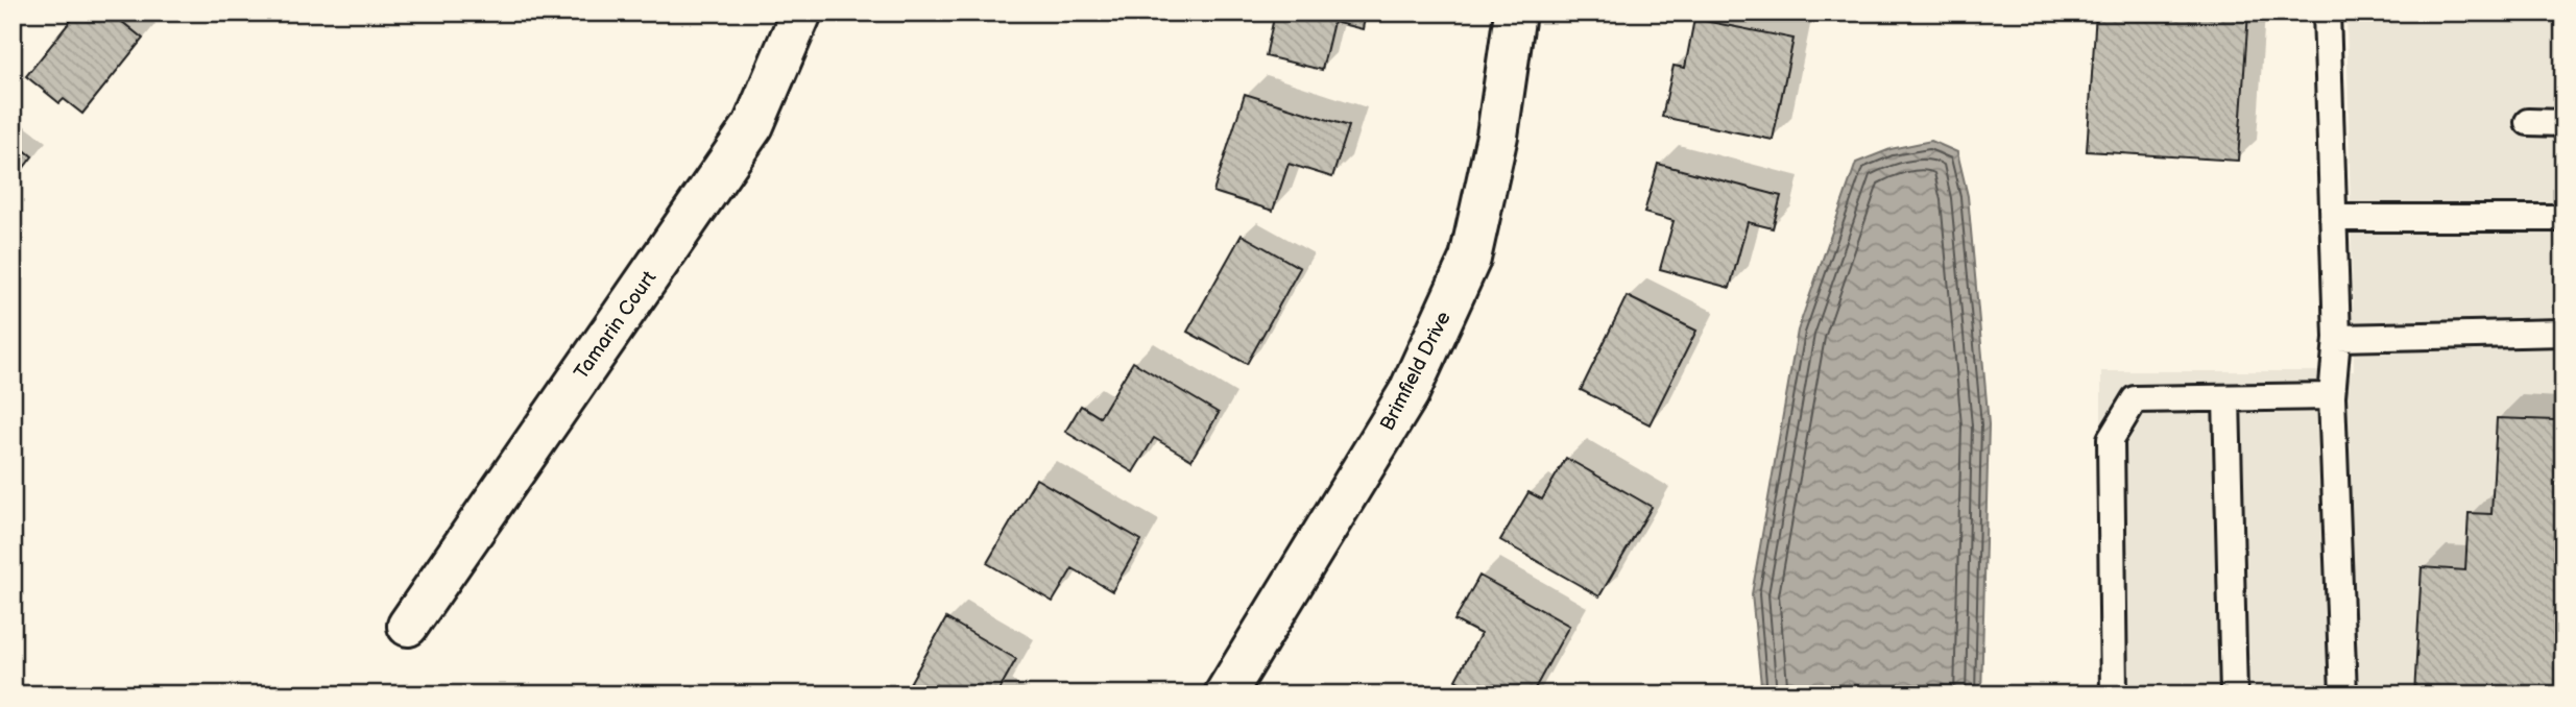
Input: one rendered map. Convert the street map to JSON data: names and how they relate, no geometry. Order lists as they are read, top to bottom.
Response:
{
  "streets": {
    "street": ["Tamarin Court", "Brimfield Drive"]
  }
}
